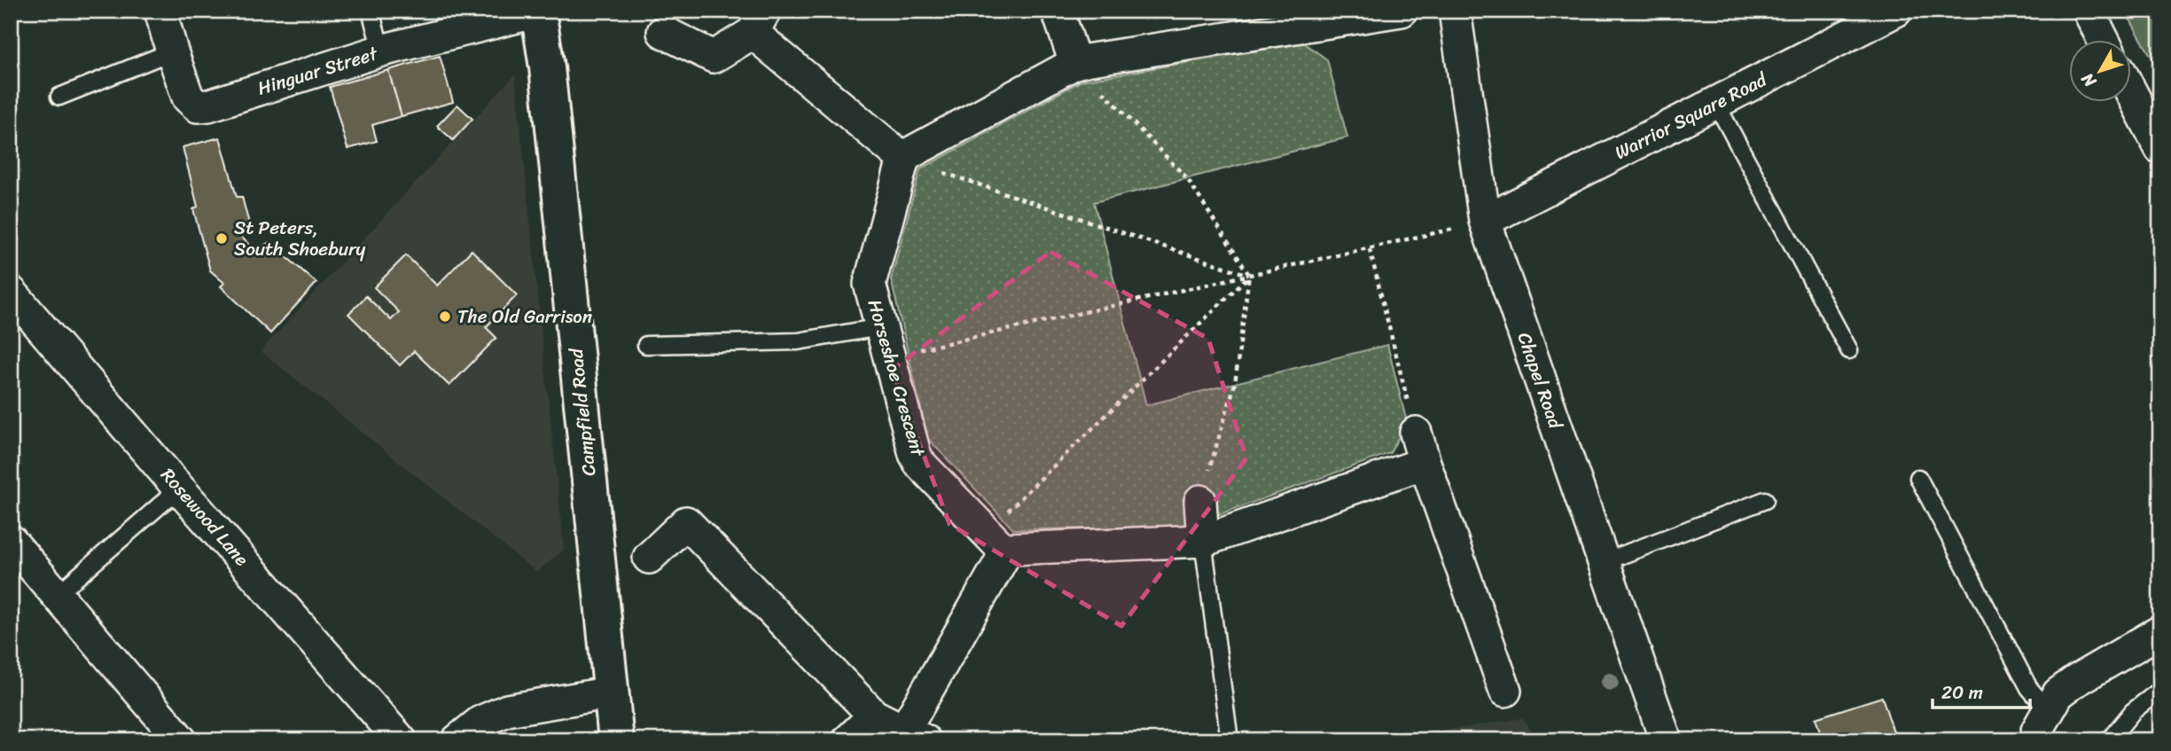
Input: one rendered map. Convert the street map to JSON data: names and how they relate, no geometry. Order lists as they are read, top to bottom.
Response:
{
  "streets": {
    "street": [
      "Hinguar Street",
      "Warrior Square Road",
      "Horseshoe Crescent",
      "Chapel Road",
      "Campfield Road",
      "Rosewood Lane"
    ]
  },
  "crossings": [
    ["Hinguar Street", "Campfield Road"],
    ["Warrior Square Road", "Chapel Road"]
  ],
  "places": ["St Peters, South Shoebury", "The Old Garrison"],
  "scale_bar": "20 m",
  "north": "bottom left"
}
